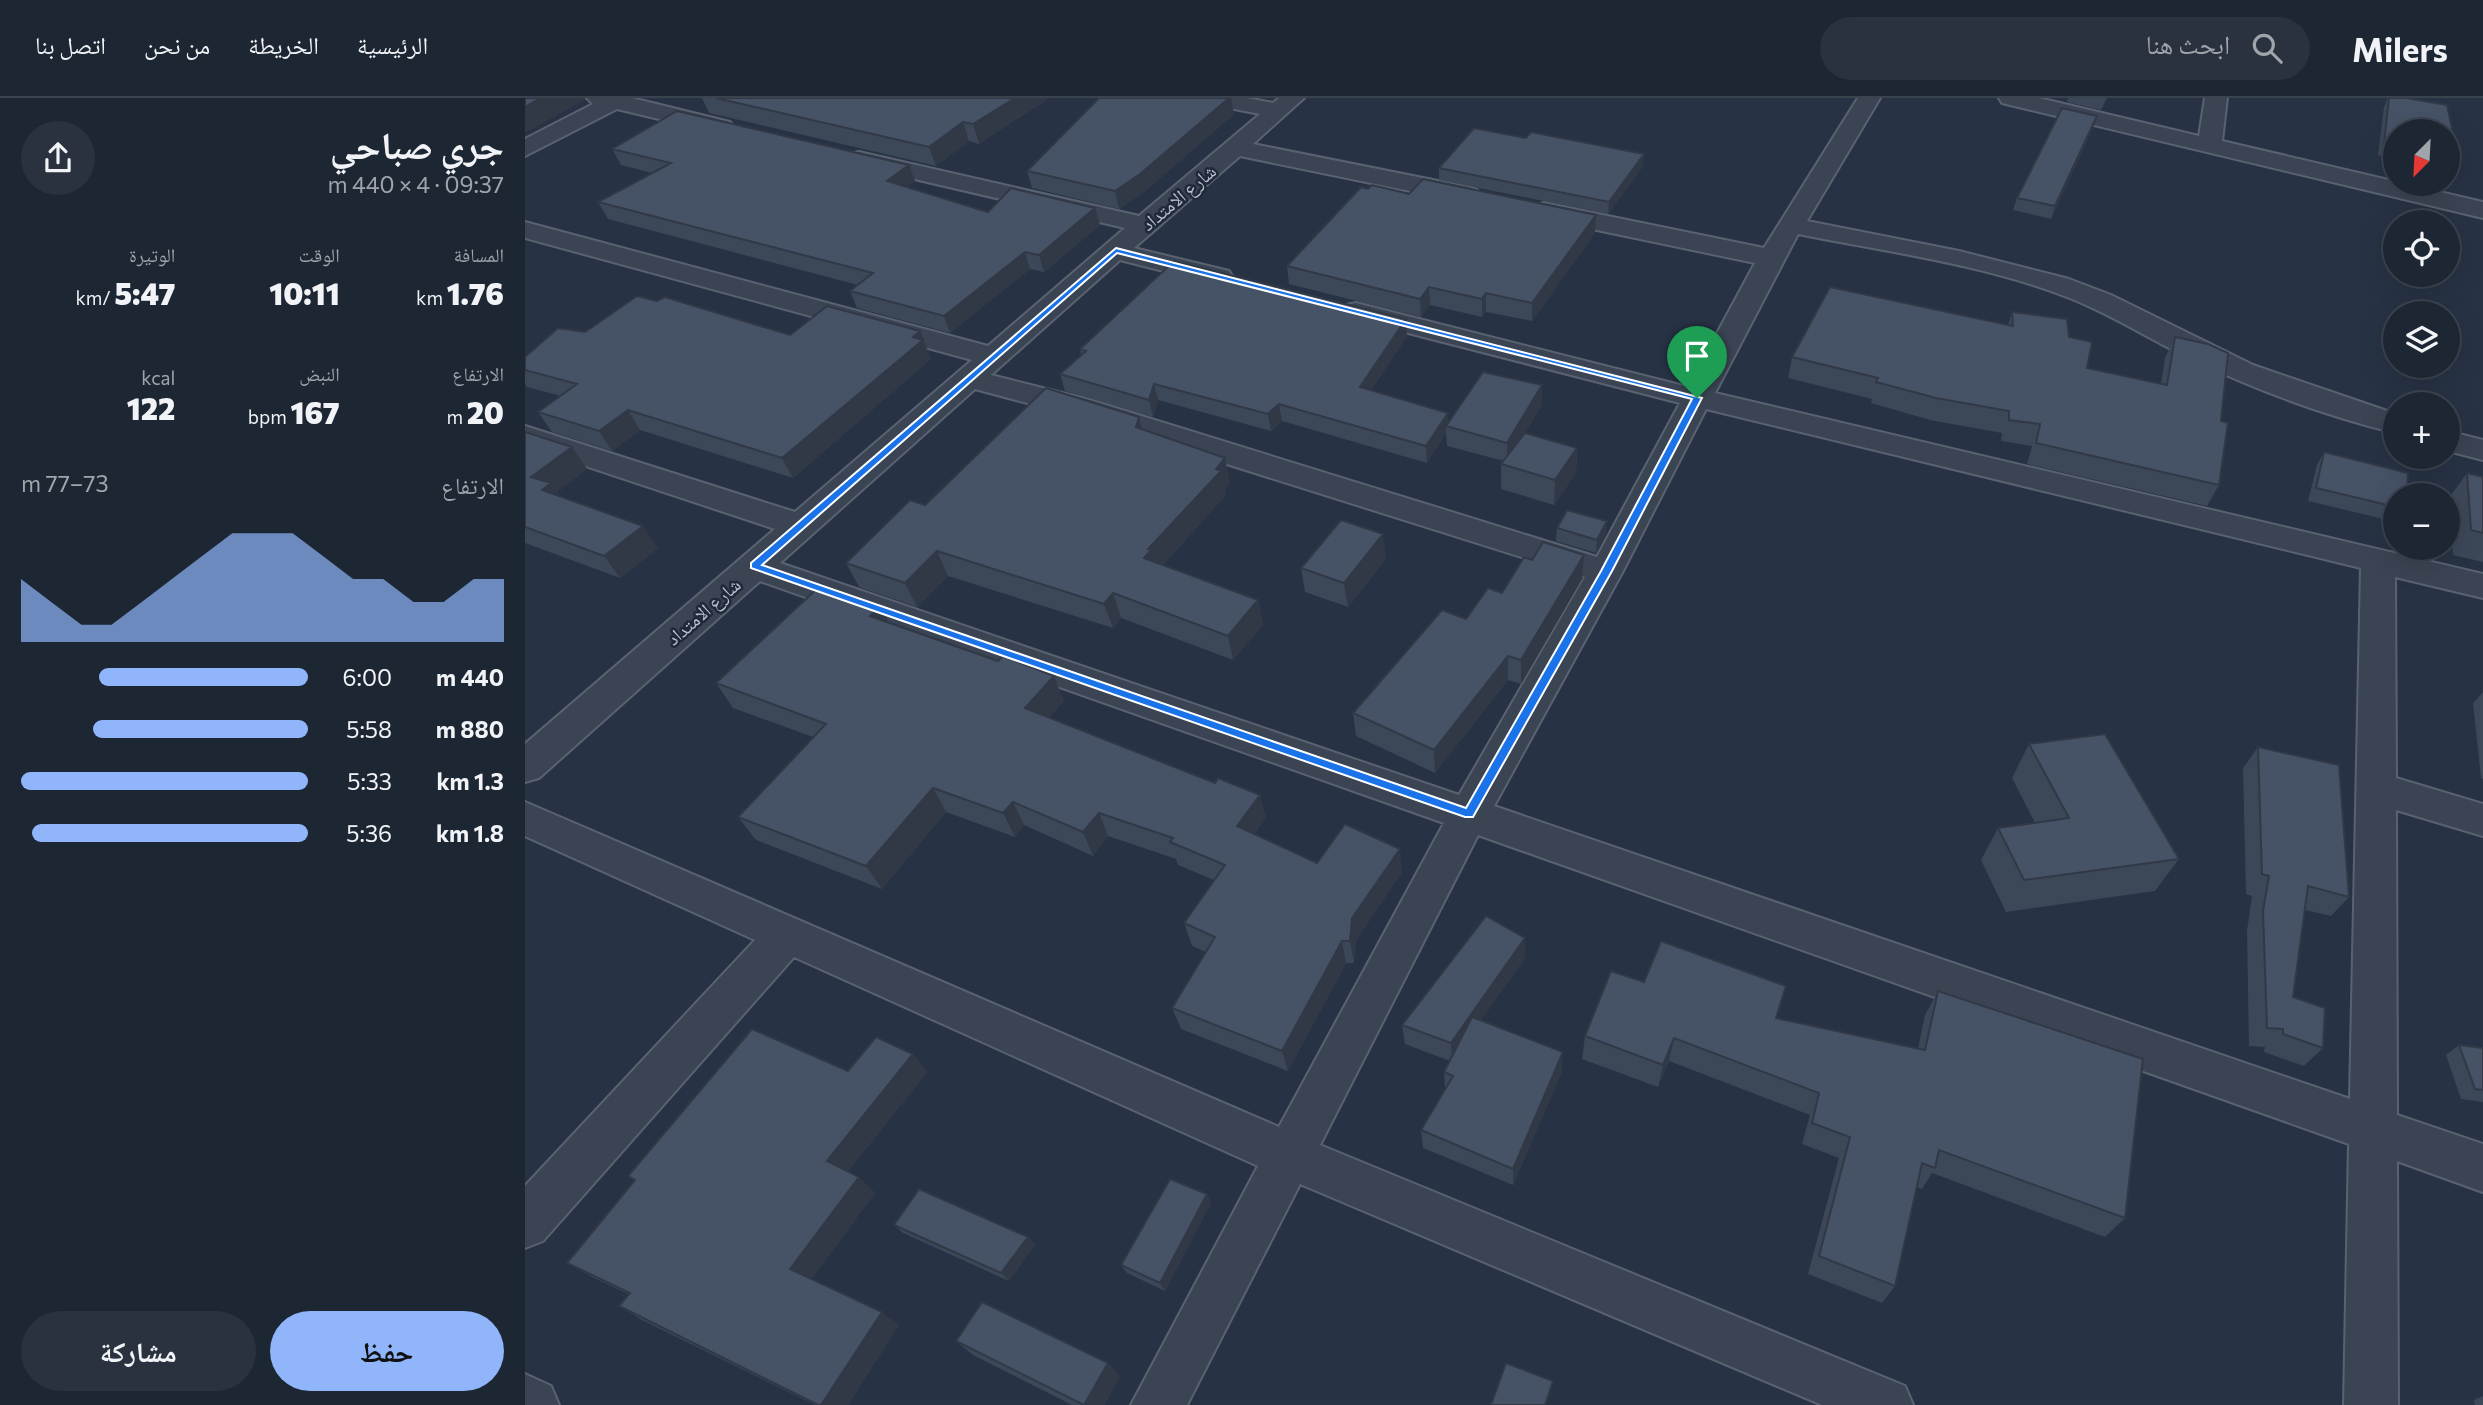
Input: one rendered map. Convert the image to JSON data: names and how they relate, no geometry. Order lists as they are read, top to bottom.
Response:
{
  "streets": {
    "street": ["شارع الامتداد"]
  },
  "north": "bottom left",
  "page": {
    "header": "Milers",
    "search": "ابحث هنا",
    "nav": [
      "الرئيسية",
      "الخريطة",
      "من نحن",
      "اتصل بنا"
    ],
    "heading": ["جري صباحي", "09:37 · 4 × 440 m"],
    "map_buttons": ["+", "−"],
    "stats": [
      ["المسافة", "1.76 km"],
      ["الوقت", "10:11"],
      ["الوتيرة", "5:47 /km"],
      ["الارتفاع", "20 m"],
      ["النبض", "167 bpm"],
      ["kcal", "122"]
    ],
    "chart": ["الارتفاع", "73–77 m"],
    "list": [
      {
        "name": "440 m",
        "note": "6:00"
      },
      {
        "name": "880 m",
        "note": "5:58"
      },
      {
        "name": "1.3 km",
        "note": "5:33"
      },
      {
        "name": "1.8 km",
        "note": "5:36"
      }
    ],
    "buttons": ["حفظ", "مشاركة"]
  }
}
